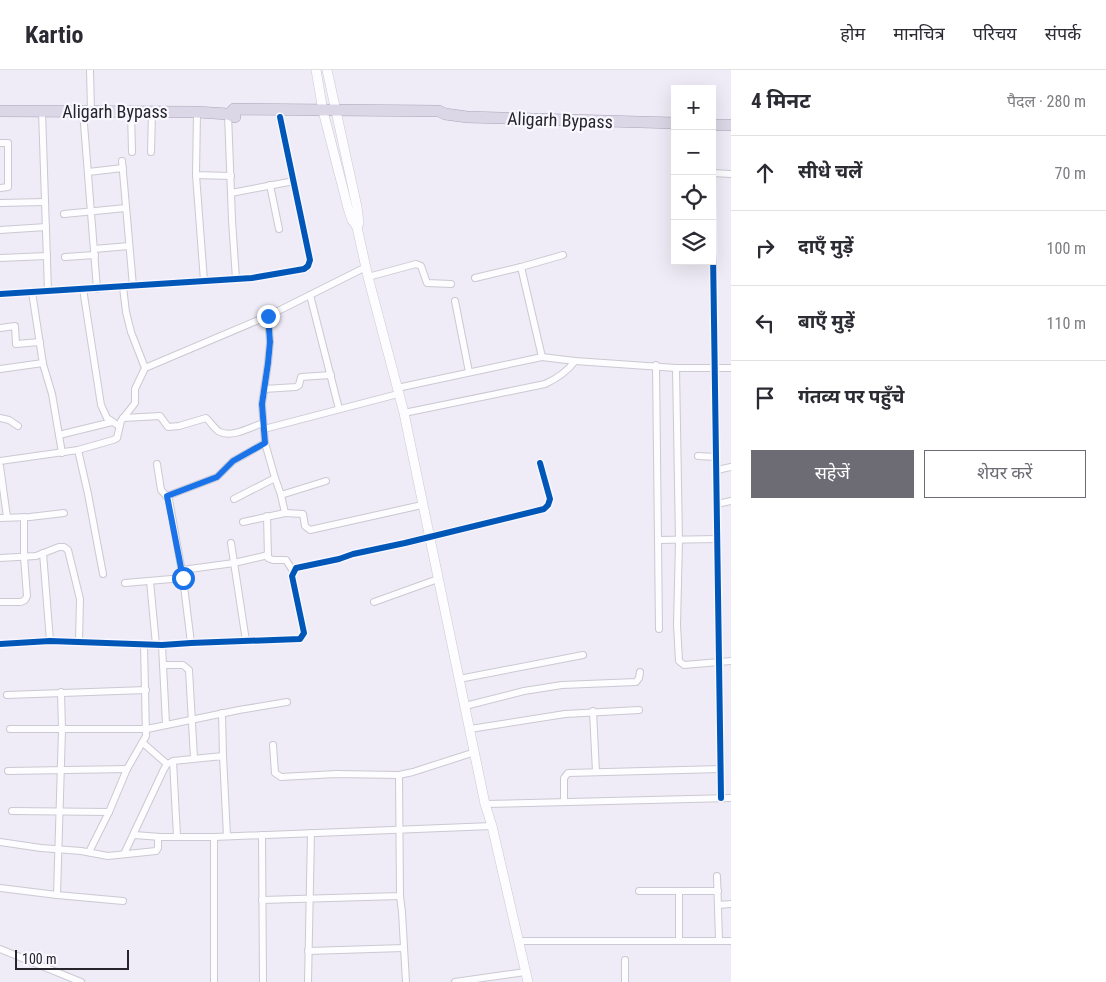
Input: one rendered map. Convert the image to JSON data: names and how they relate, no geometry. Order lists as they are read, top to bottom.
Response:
{
  "streets": {
    "highway": ["Aligarh Bypass"]
  },
  "scale_bar": "100 m",
  "page": {
    "header": "Kartio",
    "nav": [
      "होम",
      "मानचित्र",
      "परिचय",
      "संपर्क"
    ],
    "heading": ["4 मिनट", "पैदल · 280 m"],
    "map_buttons": ["+", "−"],
    "list": [
      ["सीधे चलें", "70 m"],
      ["दाएँ मुड़ें", "100 m"],
      ["बाएँ मुड़ें", "110 m"],
      "गंतव्य पर पहुँचे"
    ],
    "buttons": ["सहेजें", "शेयर करें"],
    "scale": "100 m"
  }
}
